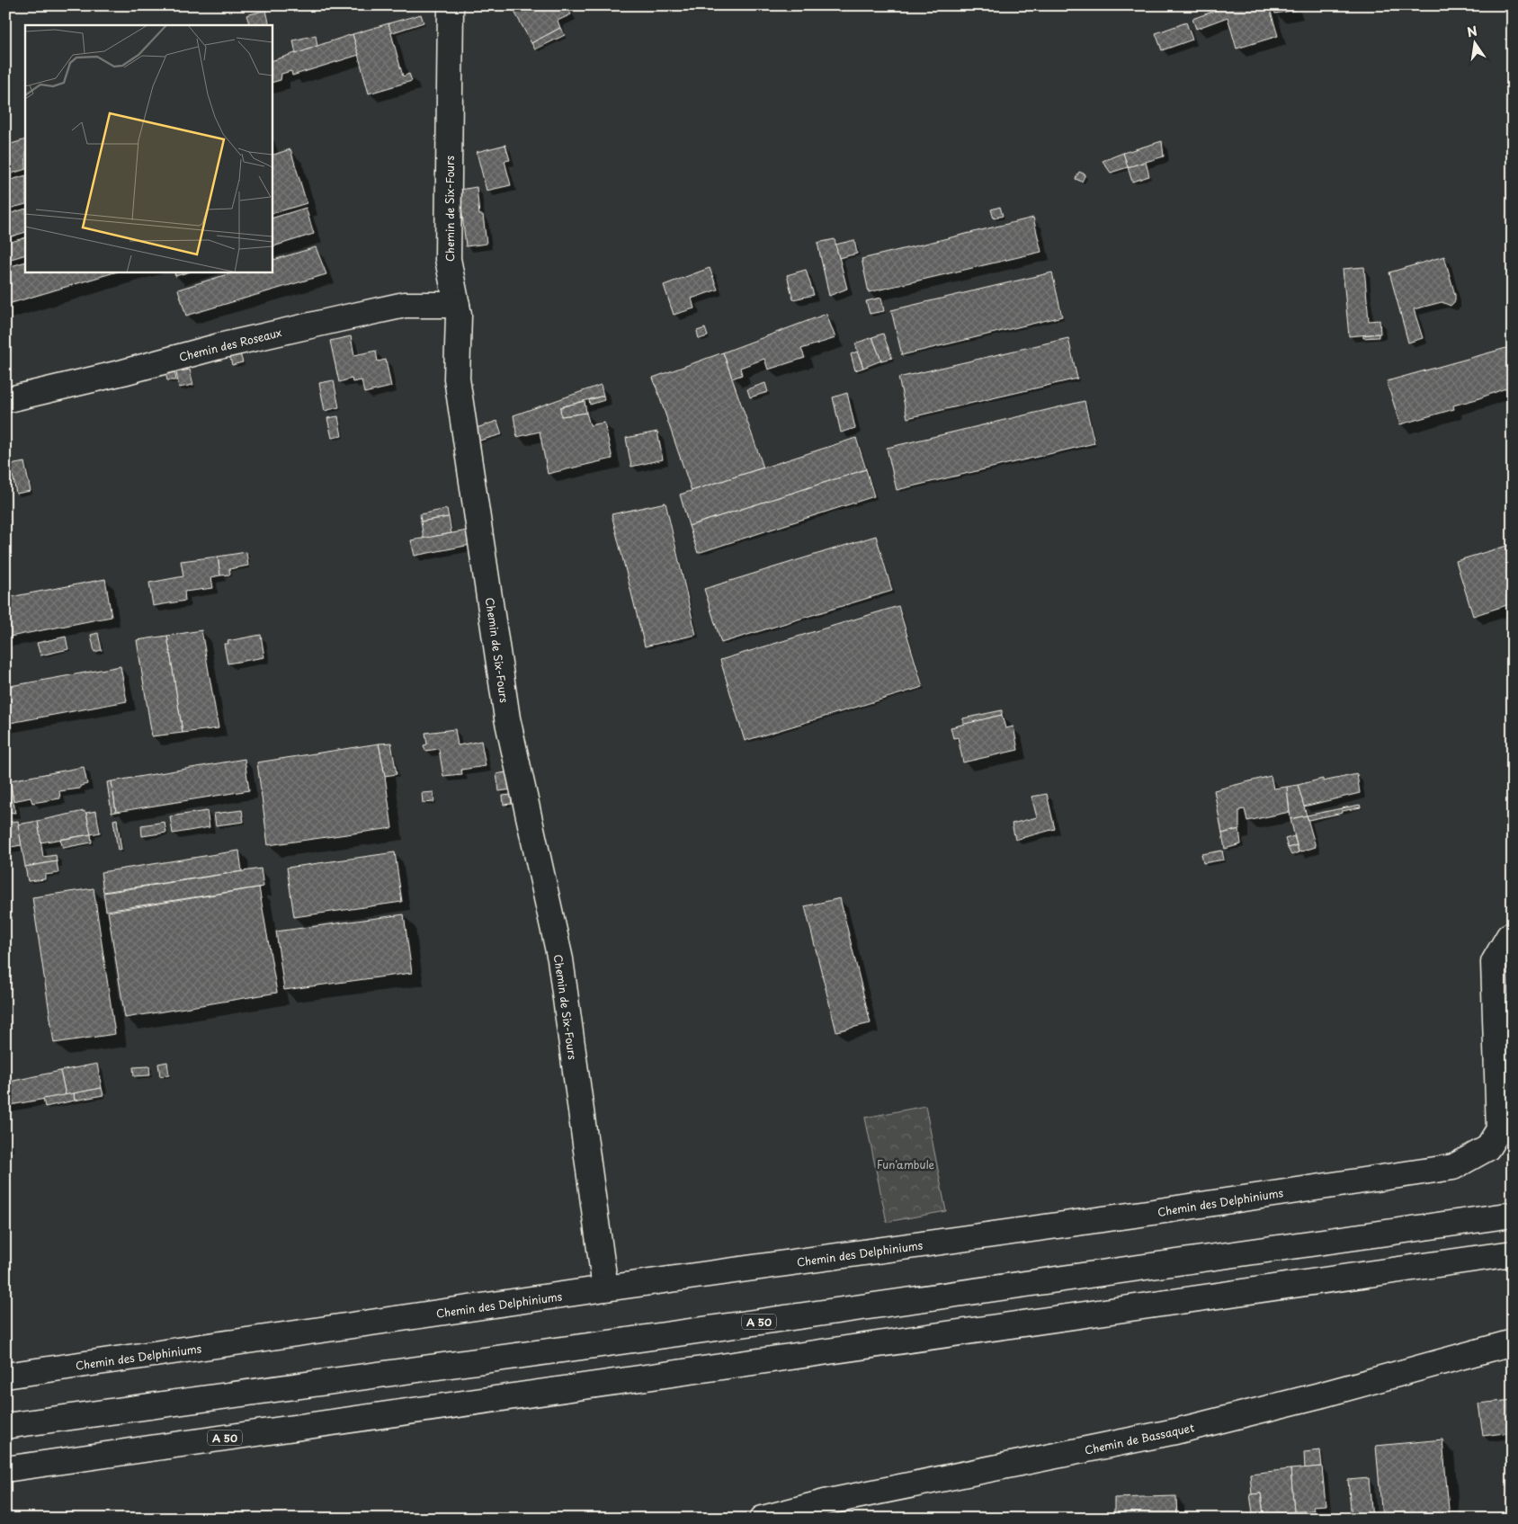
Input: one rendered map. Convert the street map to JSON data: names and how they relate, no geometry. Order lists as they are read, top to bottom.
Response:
{
  "streets": {
    "main road": [
      "Chemin de Six-Fours",
      "Chemin des Roseaux",
      "Chemin des Delphiniums",
      "A 50",
      "Chemin de Bassaquet"
    ]
  },
  "crossings": [
    ["Chemin de Six-Fours", "Chemin des Roseaux"],
    ["Chemin de Six-Fours", "Chemin des Delphiniums"]
  ],
  "parks": ["Fun'ambule"],
  "north": "top"
}
